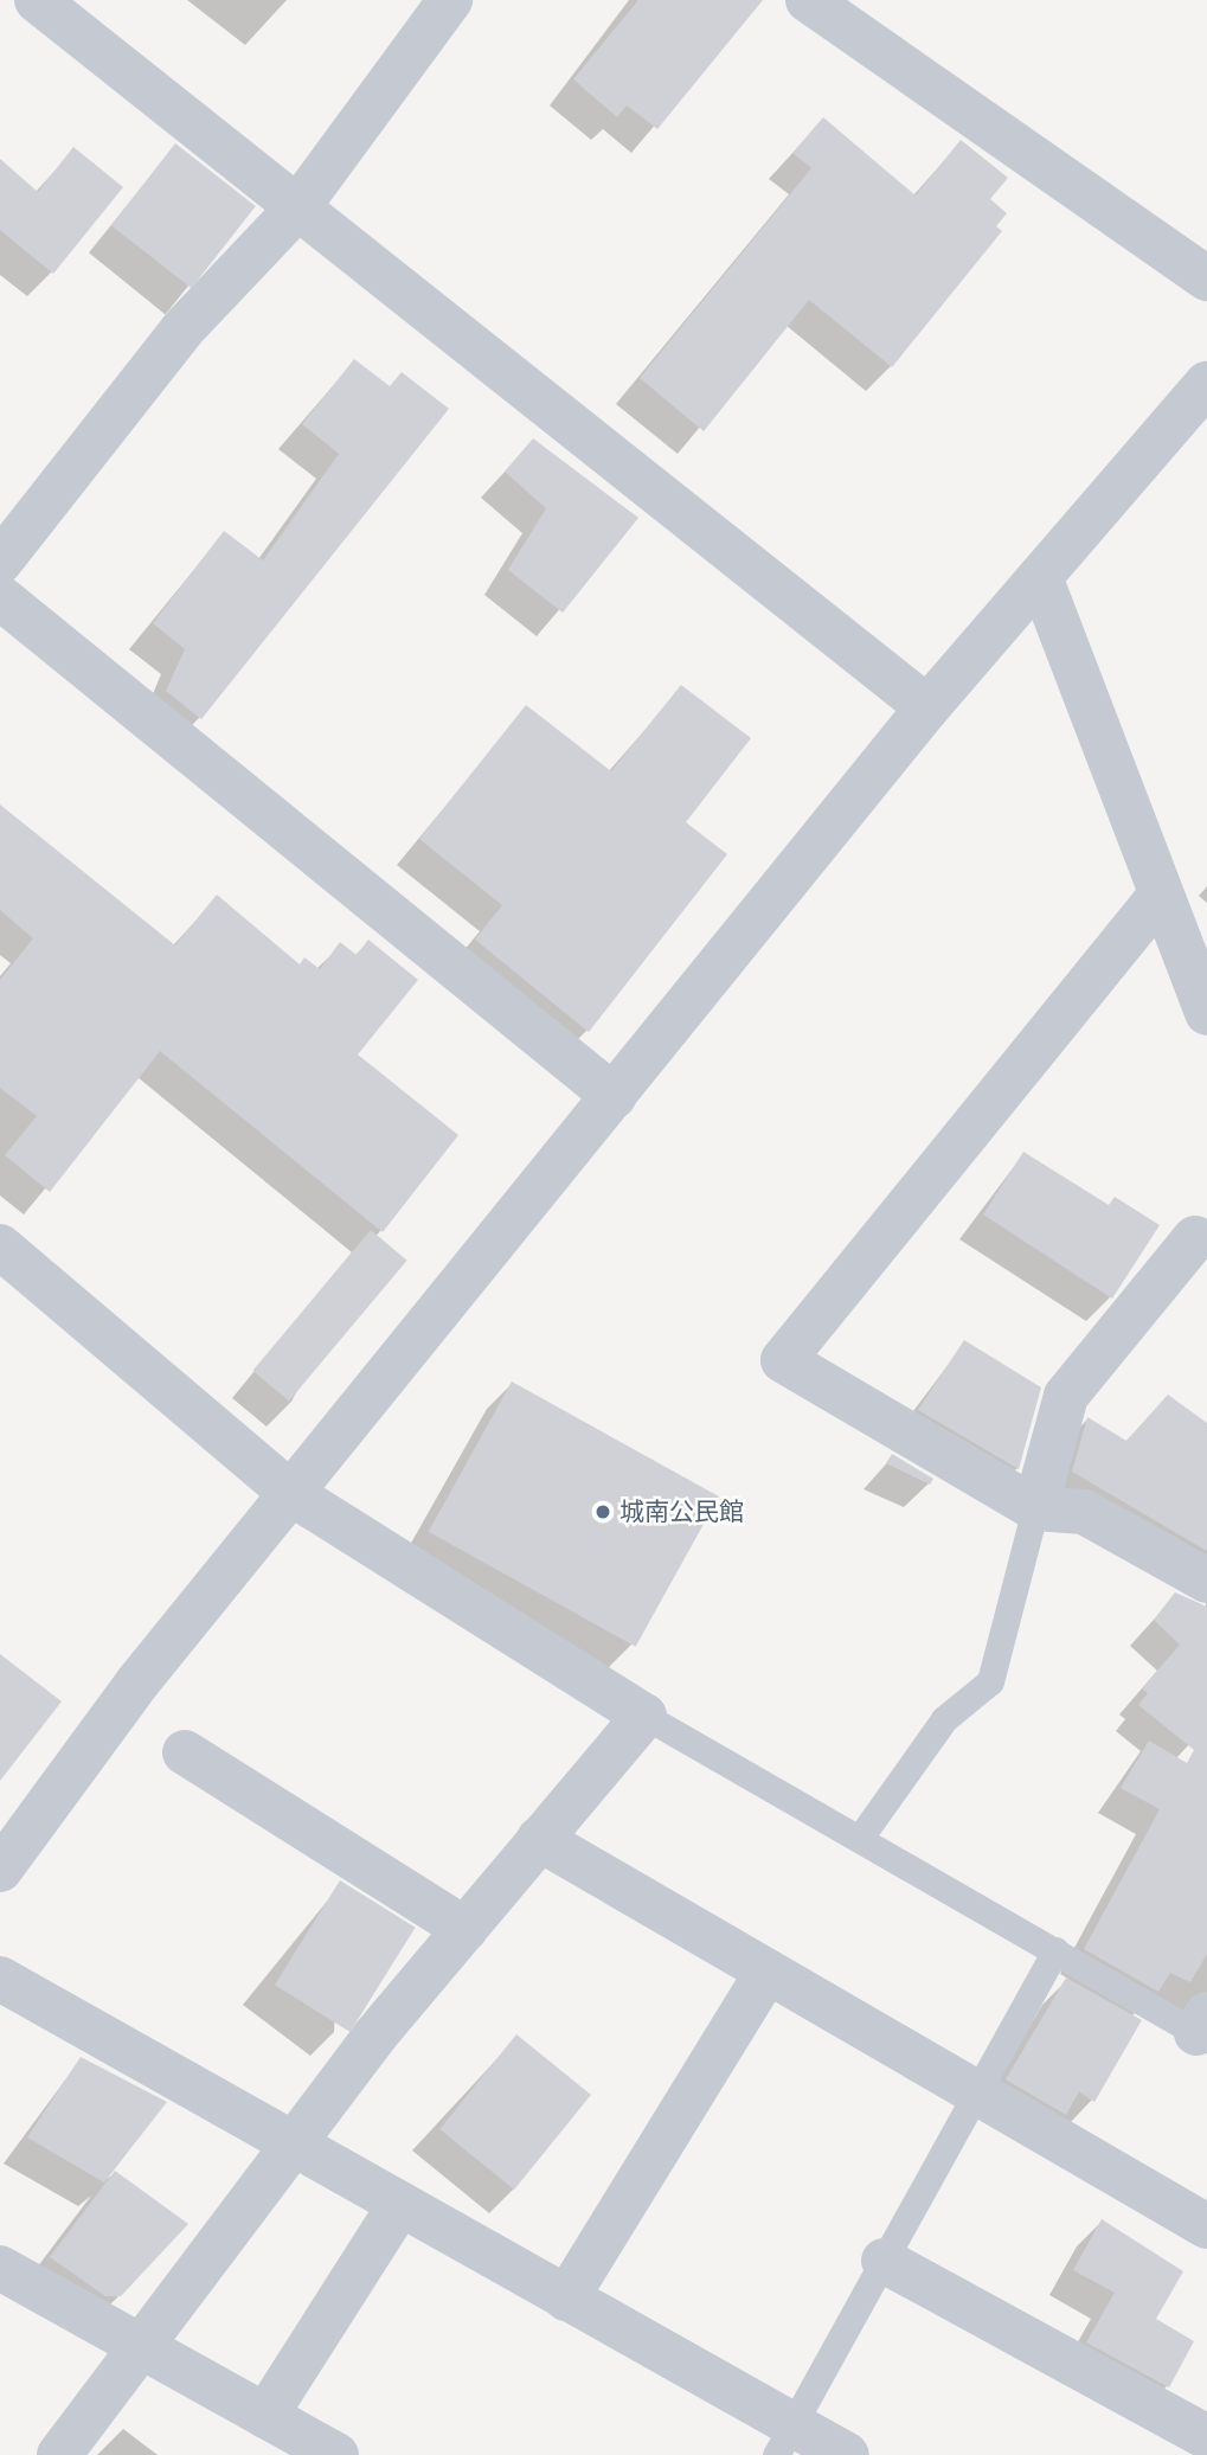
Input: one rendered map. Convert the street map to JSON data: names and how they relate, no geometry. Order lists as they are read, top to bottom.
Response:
{
  "places": ["城南公民館"]
}
